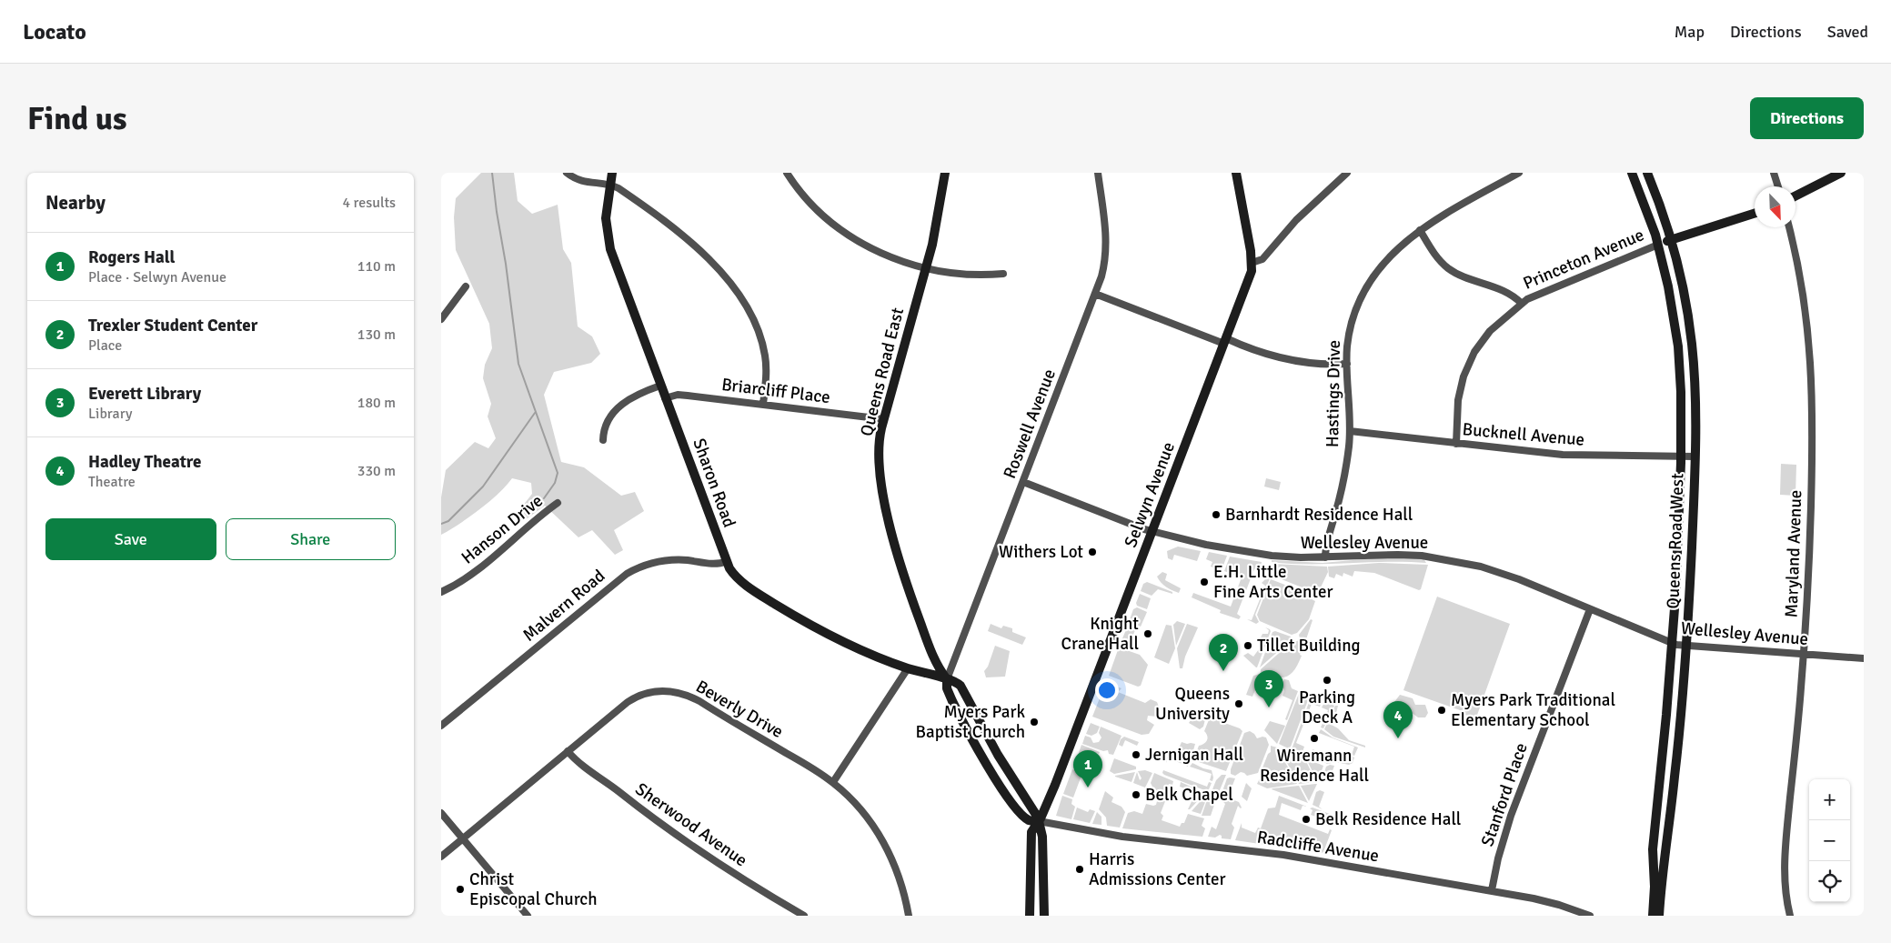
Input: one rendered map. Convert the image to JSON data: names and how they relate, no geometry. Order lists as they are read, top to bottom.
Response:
{
  "streets": {
    "street": [
      "Princeton Avenue",
      "Queens Road East",
      "Briarcliff Place",
      "Hastings Drive",
      "Roswell Avenue",
      "Bucknell Avenue",
      "Sharon Road",
      "Selwyn Avenue",
      "Hanson Drive",
      "Queens Road West",
      "Wellesley Avenue",
      "Maryland Avenue",
      "Malvern Road",
      "Beverly Drive",
      "Stanford Place",
      "Sherwood Avenue",
      "Radcliffe Avenue"
    ]
  },
  "crossings": [
    ["Princeton Avenue", "Bucknell Avenue"],
    ["Princeton Avenue", "Queens Road West"],
    ["Queens Road East", "Briarcliff Place"],
    ["Queens Road East", "Roswell Avenue"],
    ["Queens Road East", "Sharon Road"],
    ["Briarcliff Place", "Sharon Road"],
    ["Hastings Drive", "Bucknell Avenue"],
    ["Hastings Drive", "Wellesley Avenue"],
    ["Roswell Avenue", "Sharon Road"],
    ["Roswell Avenue", "Wellesley Avenue"],
    ["Bucknell Avenue", "Queens Road West"],
    ["Sharon Road", "Malvern Road"],
    ["Selwyn Avenue", "Wellesley Avenue"],
    ["Selwyn Avenue", "Radcliffe Avenue"],
    ["Queens Road West", "Wellesley Avenue"],
    ["Wellesley Avenue", "Maryland Avenue"],
    ["Wellesley Avenue", "Stanford Place"],
    ["Beverly Drive", "Sherwood Avenue"],
    ["Stanford Place", "Radcliffe Avenue"]
  ],
  "places": [
    "Barnhardt Residence Hall",
    "Withers Lot",
    "E.H. Little Fine Arts Center",
    "Knight Crane Hall",
    "Tillet Building",
    "Parking Deck A",
    "Queens University",
    "Myers Park Traditional Elementary School",
    "Myers Park Baptist Church",
    "Wiremann Residence Hall",
    "Jernigan Hall",
    "Belk Chapel",
    "Belk Residence Hall",
    "Harris Admissions Center",
    "Christ Episcopal Church"
  ],
  "north": "bottom right",
  "page": {
    "header": "Locato",
    "nav": ["Map", "Directions", "Saved"],
    "buttons": [
      "Directions",
      ["Save", "Share"]
    ],
    "title": "Find us",
    "heading": ["Nearby", "4 results"],
    "list": [
      {
        "mark": "1",
        "name": "Rogers Hall",
        "note": "Place · Selwyn Avenue",
        "value": "110 m"
      },
      {
        "mark": "2",
        "name": "Trexler Student Center",
        "note": "Place",
        "value": "130 m"
      },
      {
        "mark": "3",
        "name": "Everett Library",
        "note": "Library",
        "value": "180 m"
      },
      {
        "mark": "4",
        "name": "Hadley Theatre",
        "note": "Theatre",
        "value": "330 m"
      }
    ],
    "pins": [
      "2",
      "3",
      "4",
      "1"
    ],
    "map_buttons": ["+", "−"]
  }
}
